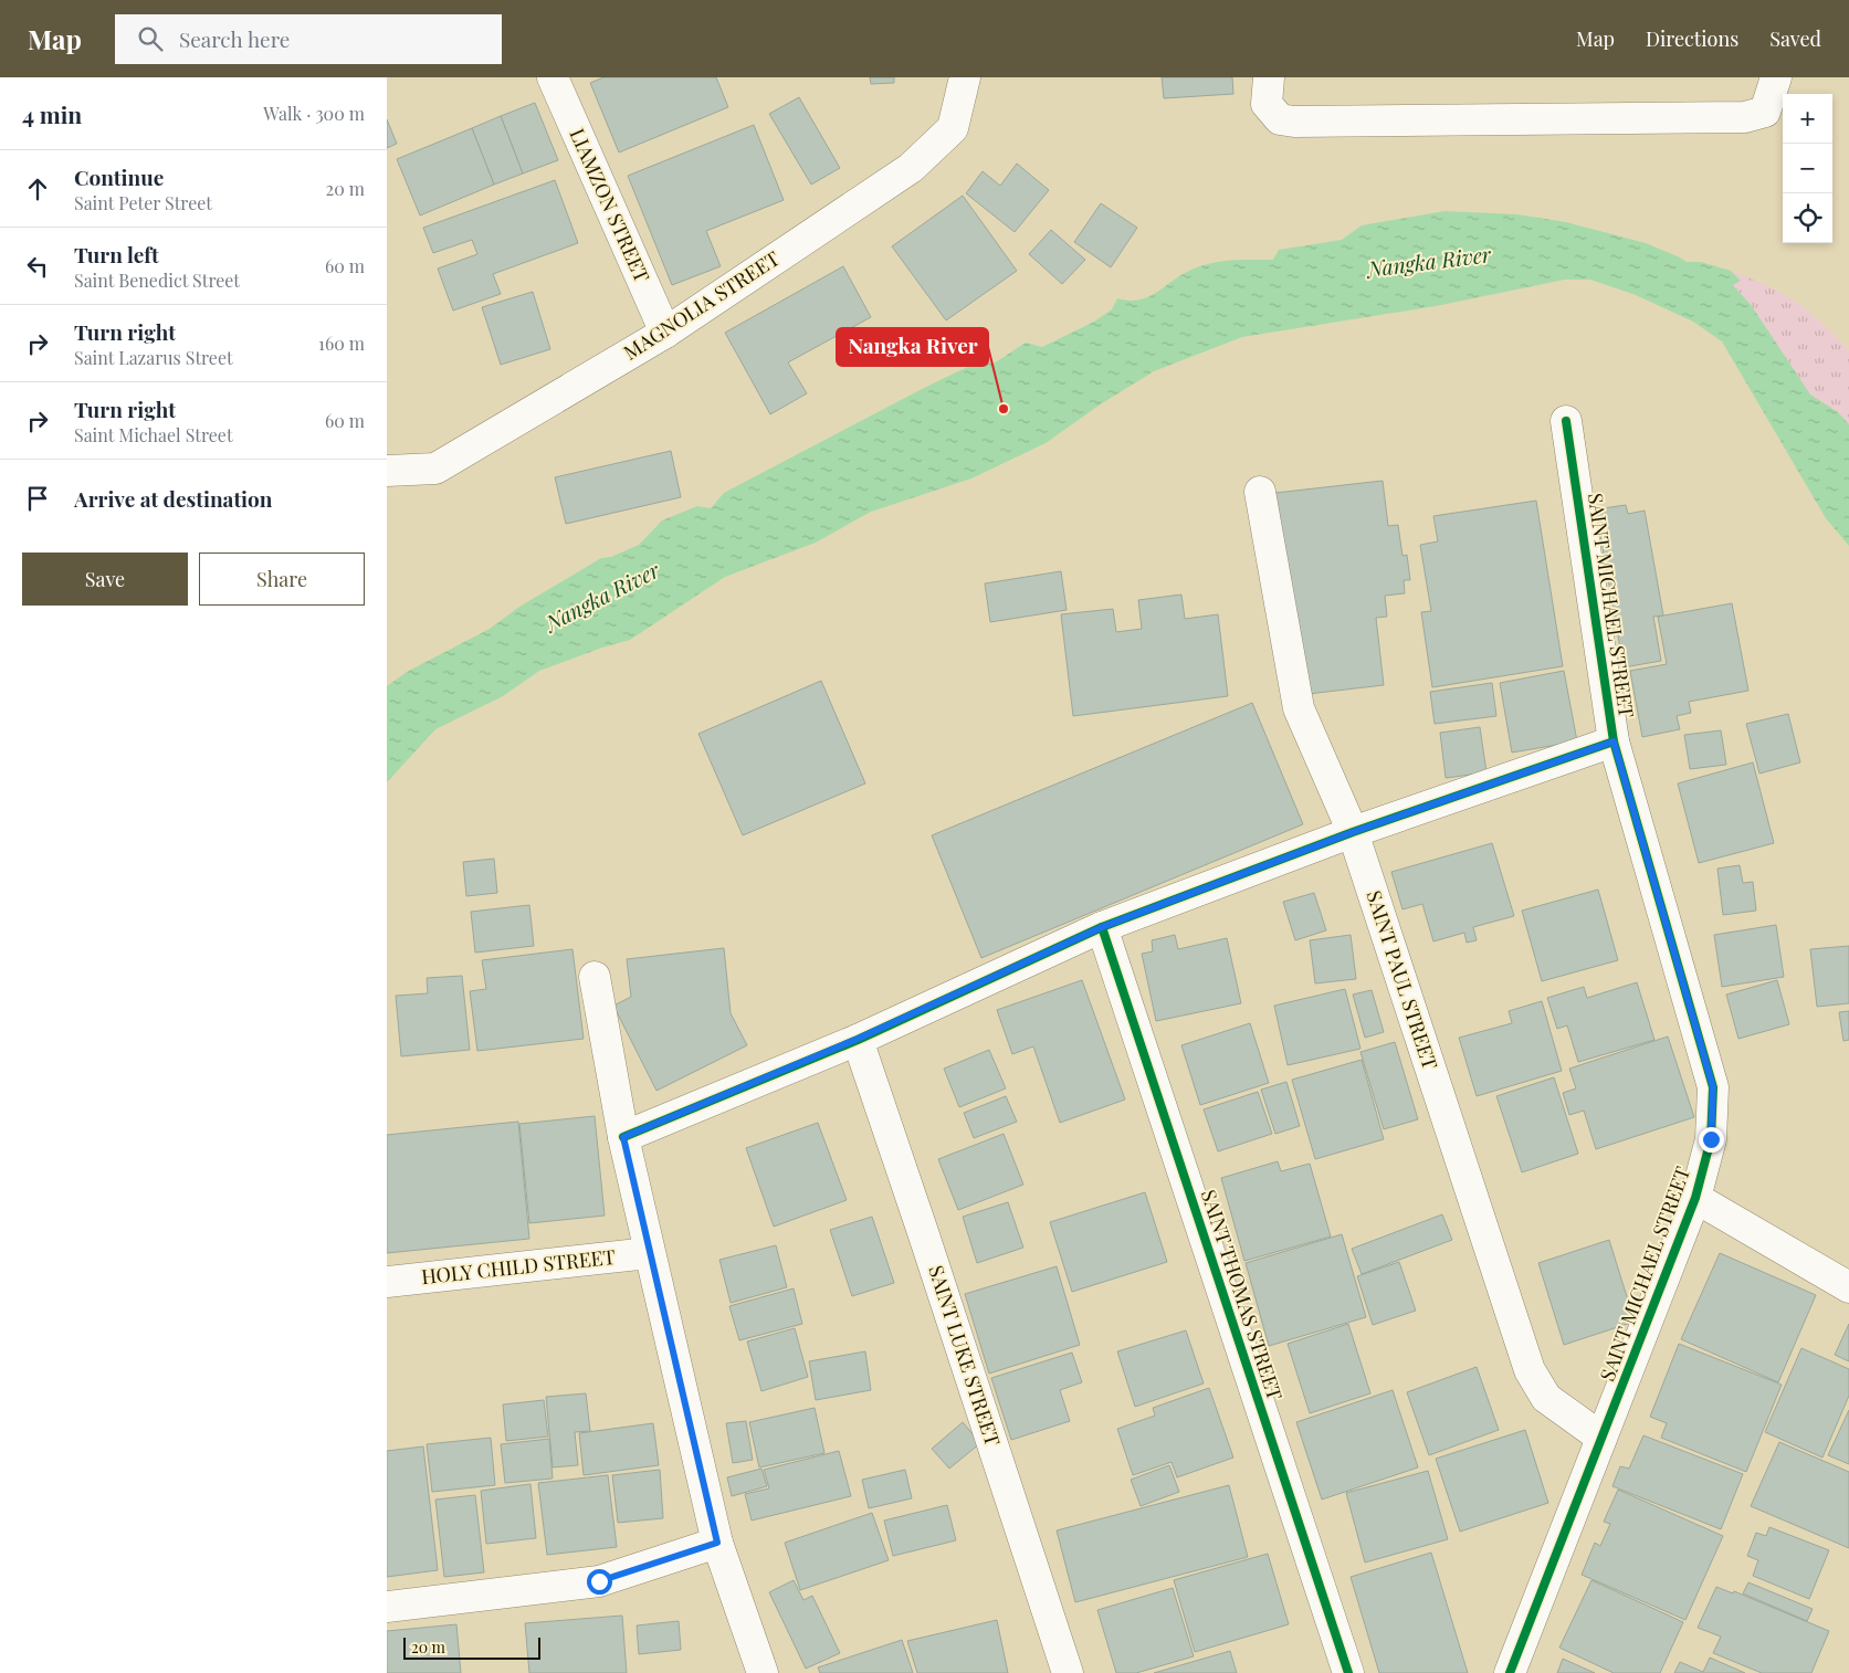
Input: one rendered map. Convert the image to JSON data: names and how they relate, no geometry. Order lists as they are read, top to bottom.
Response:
{
  "streets": {
    "street": [
      "LIAMZON STREET",
      "MAGNOLIA STREET",
      "SAINT MICHAEL STREET",
      "SAINT PAUL STREET",
      "HOLY CHILD STREET",
      "SAINT THOMAS STREET",
      "SAINT LUKE STREET"
    ]
  },
  "crossings": [
    ["LIAMZON STREET", "MAGNOLIA STREET"],
    ["SAINT MICHAEL STREET", "SAINT PAUL STREET"]
  ],
  "water": ["Nangka River"],
  "places": ["Nangka River"],
  "scale_bar": "20 m",
  "page": {
    "header": "Map",
    "search": "Search here",
    "nav": ["Map", "Directions", "Saved"],
    "heading": ["4 min", "Walk · 300 m"],
    "map_buttons": ["+", "−"],
    "list": [
      ["Continue", "Saint Peter Street", "20 m"],
      ["Turn left", "Saint Benedict Street", "60 m"],
      ["Turn right", "Saint Lazarus Street", "160 m"],
      ["Turn right", "Saint Michael Street", "60 m"],
      "Arrive at destination"
    ],
    "buttons": ["Save", "Share"],
    "scale": "20 m"
  }
}
